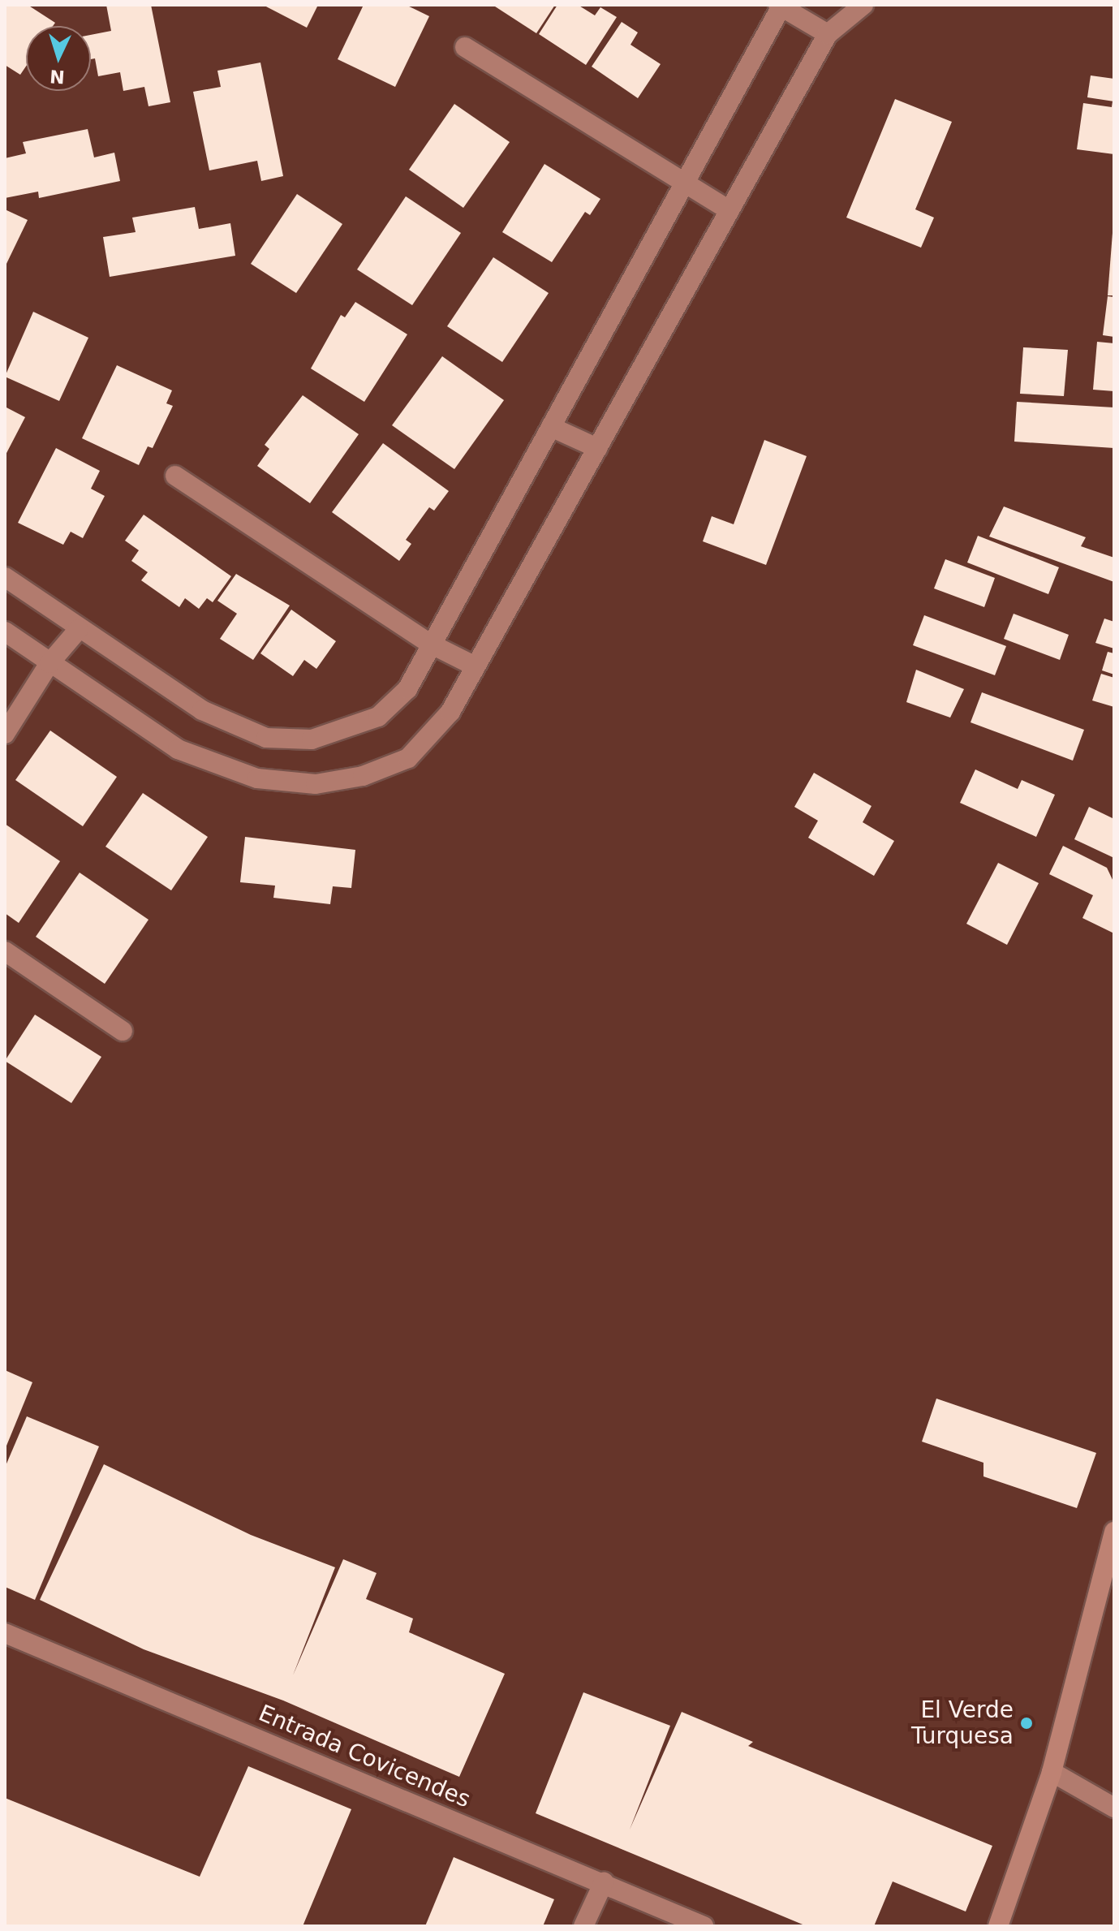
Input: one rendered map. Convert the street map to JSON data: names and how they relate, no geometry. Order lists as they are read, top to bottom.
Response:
{
  "streets": {
    "street": ["Entrada Covicendes"]
  },
  "places": ["El Verde Turquesa"],
  "north": "bottom"
}
